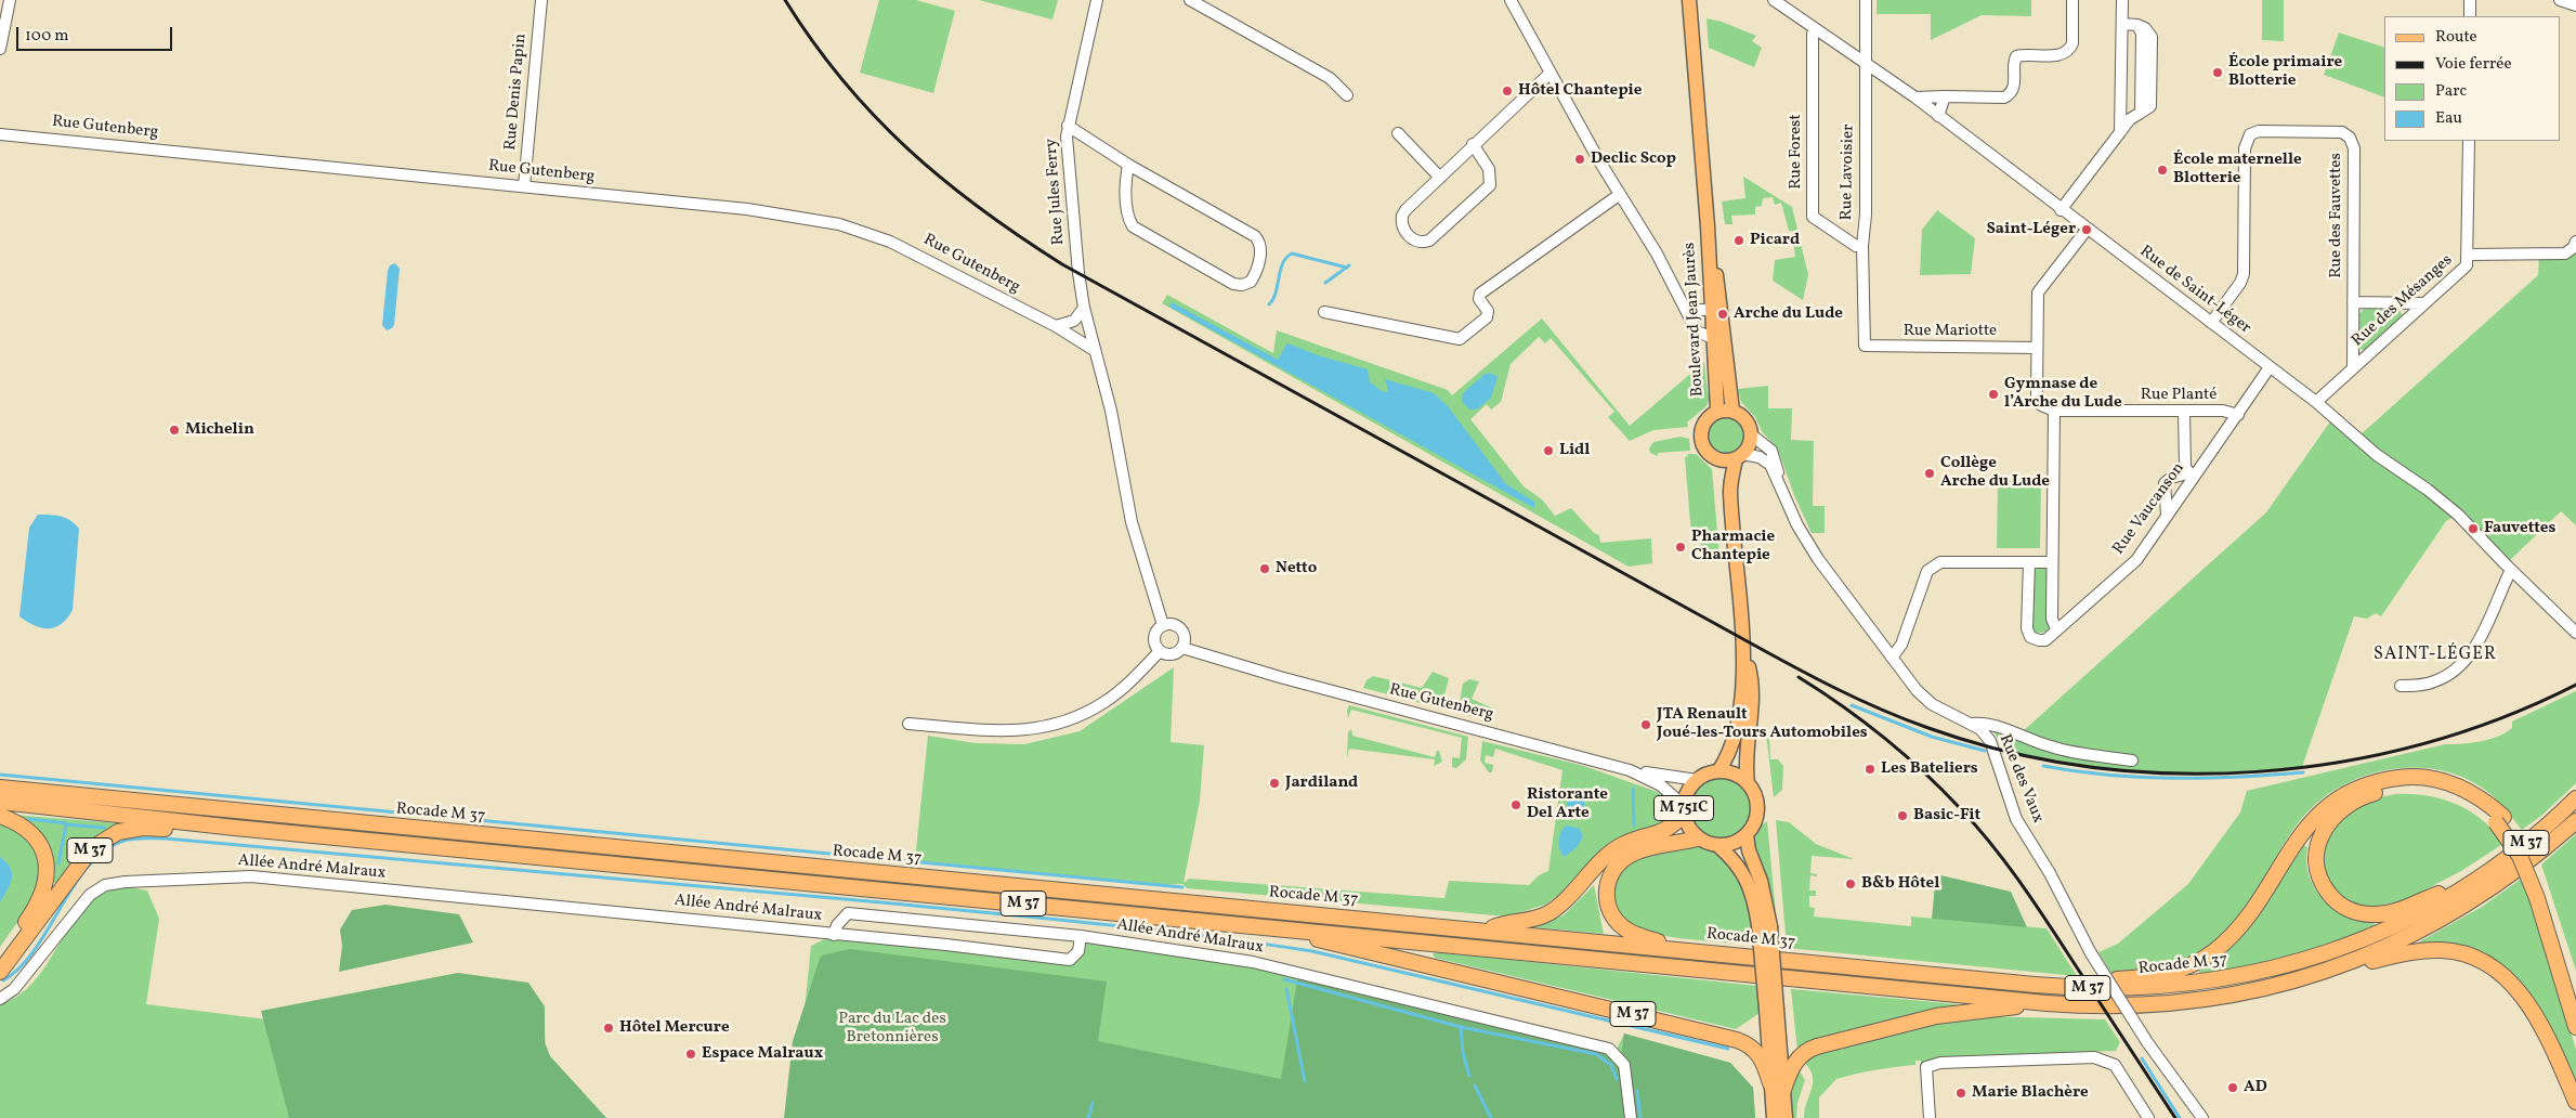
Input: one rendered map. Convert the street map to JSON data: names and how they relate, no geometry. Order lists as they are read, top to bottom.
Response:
{
  "streets": {
    "highway": ["Rocade M 37", "M 37"],
    "main road": ["Boulevard Jean Jaurès", "M 751C"],
    "street": [
      "Rue Denis Papin",
      "Rue Gutenberg",
      "Rue Forest",
      "Rue Lavoisier",
      "Rue Jules Ferry",
      "Rue des Fauvettes",
      "Rue de Saint-Léger",
      "Rue des Mésanges",
      "Rue Mariotte",
      "Rue Planté",
      "Rue Vaucanson",
      "Rue des Vaux",
      "Allée André Malraux"
    ]
  },
  "crossings": [
    ["Rue Denis Papin", "Rue Gutenberg"],
    ["Rue Gutenberg", "Rue Jules Ferry"],
    ["Rue Gutenberg", "M 751C"],
    ["Rue Gutenberg", "M 37"],
    ["Rue Forest", "Rue Lavoisier"],
    ["Rue Forest", "Rue de Saint-Léger"],
    ["Rue Lavoisier", "Rue de Saint-Léger"],
    ["Rue Lavoisier", "Rue Mariotte"],
    ["Rue des Fauvettes", "Rue de Saint-Léger"],
    ["Rue des Fauvettes", "Rue des Mésanges"],
    ["Rue de Saint-Léger", "Rue des Mésanges"],
    ["Rue de Saint-Léger", "Rue Vaucanson"],
    ["Boulevard Jean Jaurès", "Rue des Vaux"],
    ["Rue Planté", "Rue Vaucanson"],
    ["M 751C", "M 37"],
    ["Rocade M 37", "M 37"]
  ],
  "districts": ["SAINT-LÉGER"],
  "parks": ["Parc du Lac des Bretonnières"],
  "places": [
    "École primaire Blotterie",
    "Hôtel Chantepie",
    "Declic Scop",
    "École maternelle Blotterie",
    "Saint-Léger",
    "Picard",
    "Arche du Lude",
    "Gymnase de l’Arche du Lude",
    "Michelin",
    "Lidl",
    "Collège Arche du Lude",
    "Fauvettes",
    "Pharmacie Chantepie",
    "Netto",
    "JTA Renault Joué-les-Tours Automobiles",
    "Les Bateliers",
    "Jardiland",
    "Ristorante Del Arte",
    "Basic-Fit",
    "B&b Hôtel",
    "Hôtel Mercure",
    "Espace Malraux",
    "AD",
    "Marie Blachère"
  ],
  "legend": [
    "Route",
    "Voie ferrée",
    "Parc",
    "Eau"
  ],
  "scale_bar": "100 m"
}
